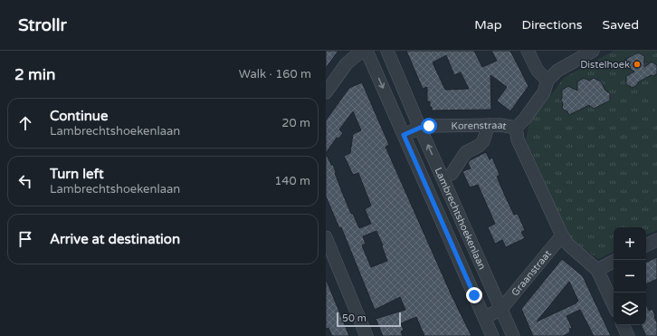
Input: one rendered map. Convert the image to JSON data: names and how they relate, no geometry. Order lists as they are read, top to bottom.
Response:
{
  "streets": {
    "street": ["Korenstraat", "Lambrechtshoekenlaan", "Graanstraat"]
  },
  "crossings": [
    ["Korenstraat", "Lambrechtshoekenlaan"],
    ["Lambrechtshoekenlaan", "Graanstraat"]
  ],
  "places": ["Distelhoek"],
  "scale_bar": "50 m",
  "page": {
    "header": "Strollr",
    "nav": ["Map", "Directions", "Saved"],
    "heading": ["2 min", "Walk · 160 m"],
    "list": [
      ["Continue", "Lambrechtshoekenlaan", "20 m"],
      ["Turn left", "Lambrechtshoekenlaan", "140 m"],
      "Arrive at destination"
    ],
    "map_buttons": ["+", "−"],
    "scale": "50 m"
  }
}
